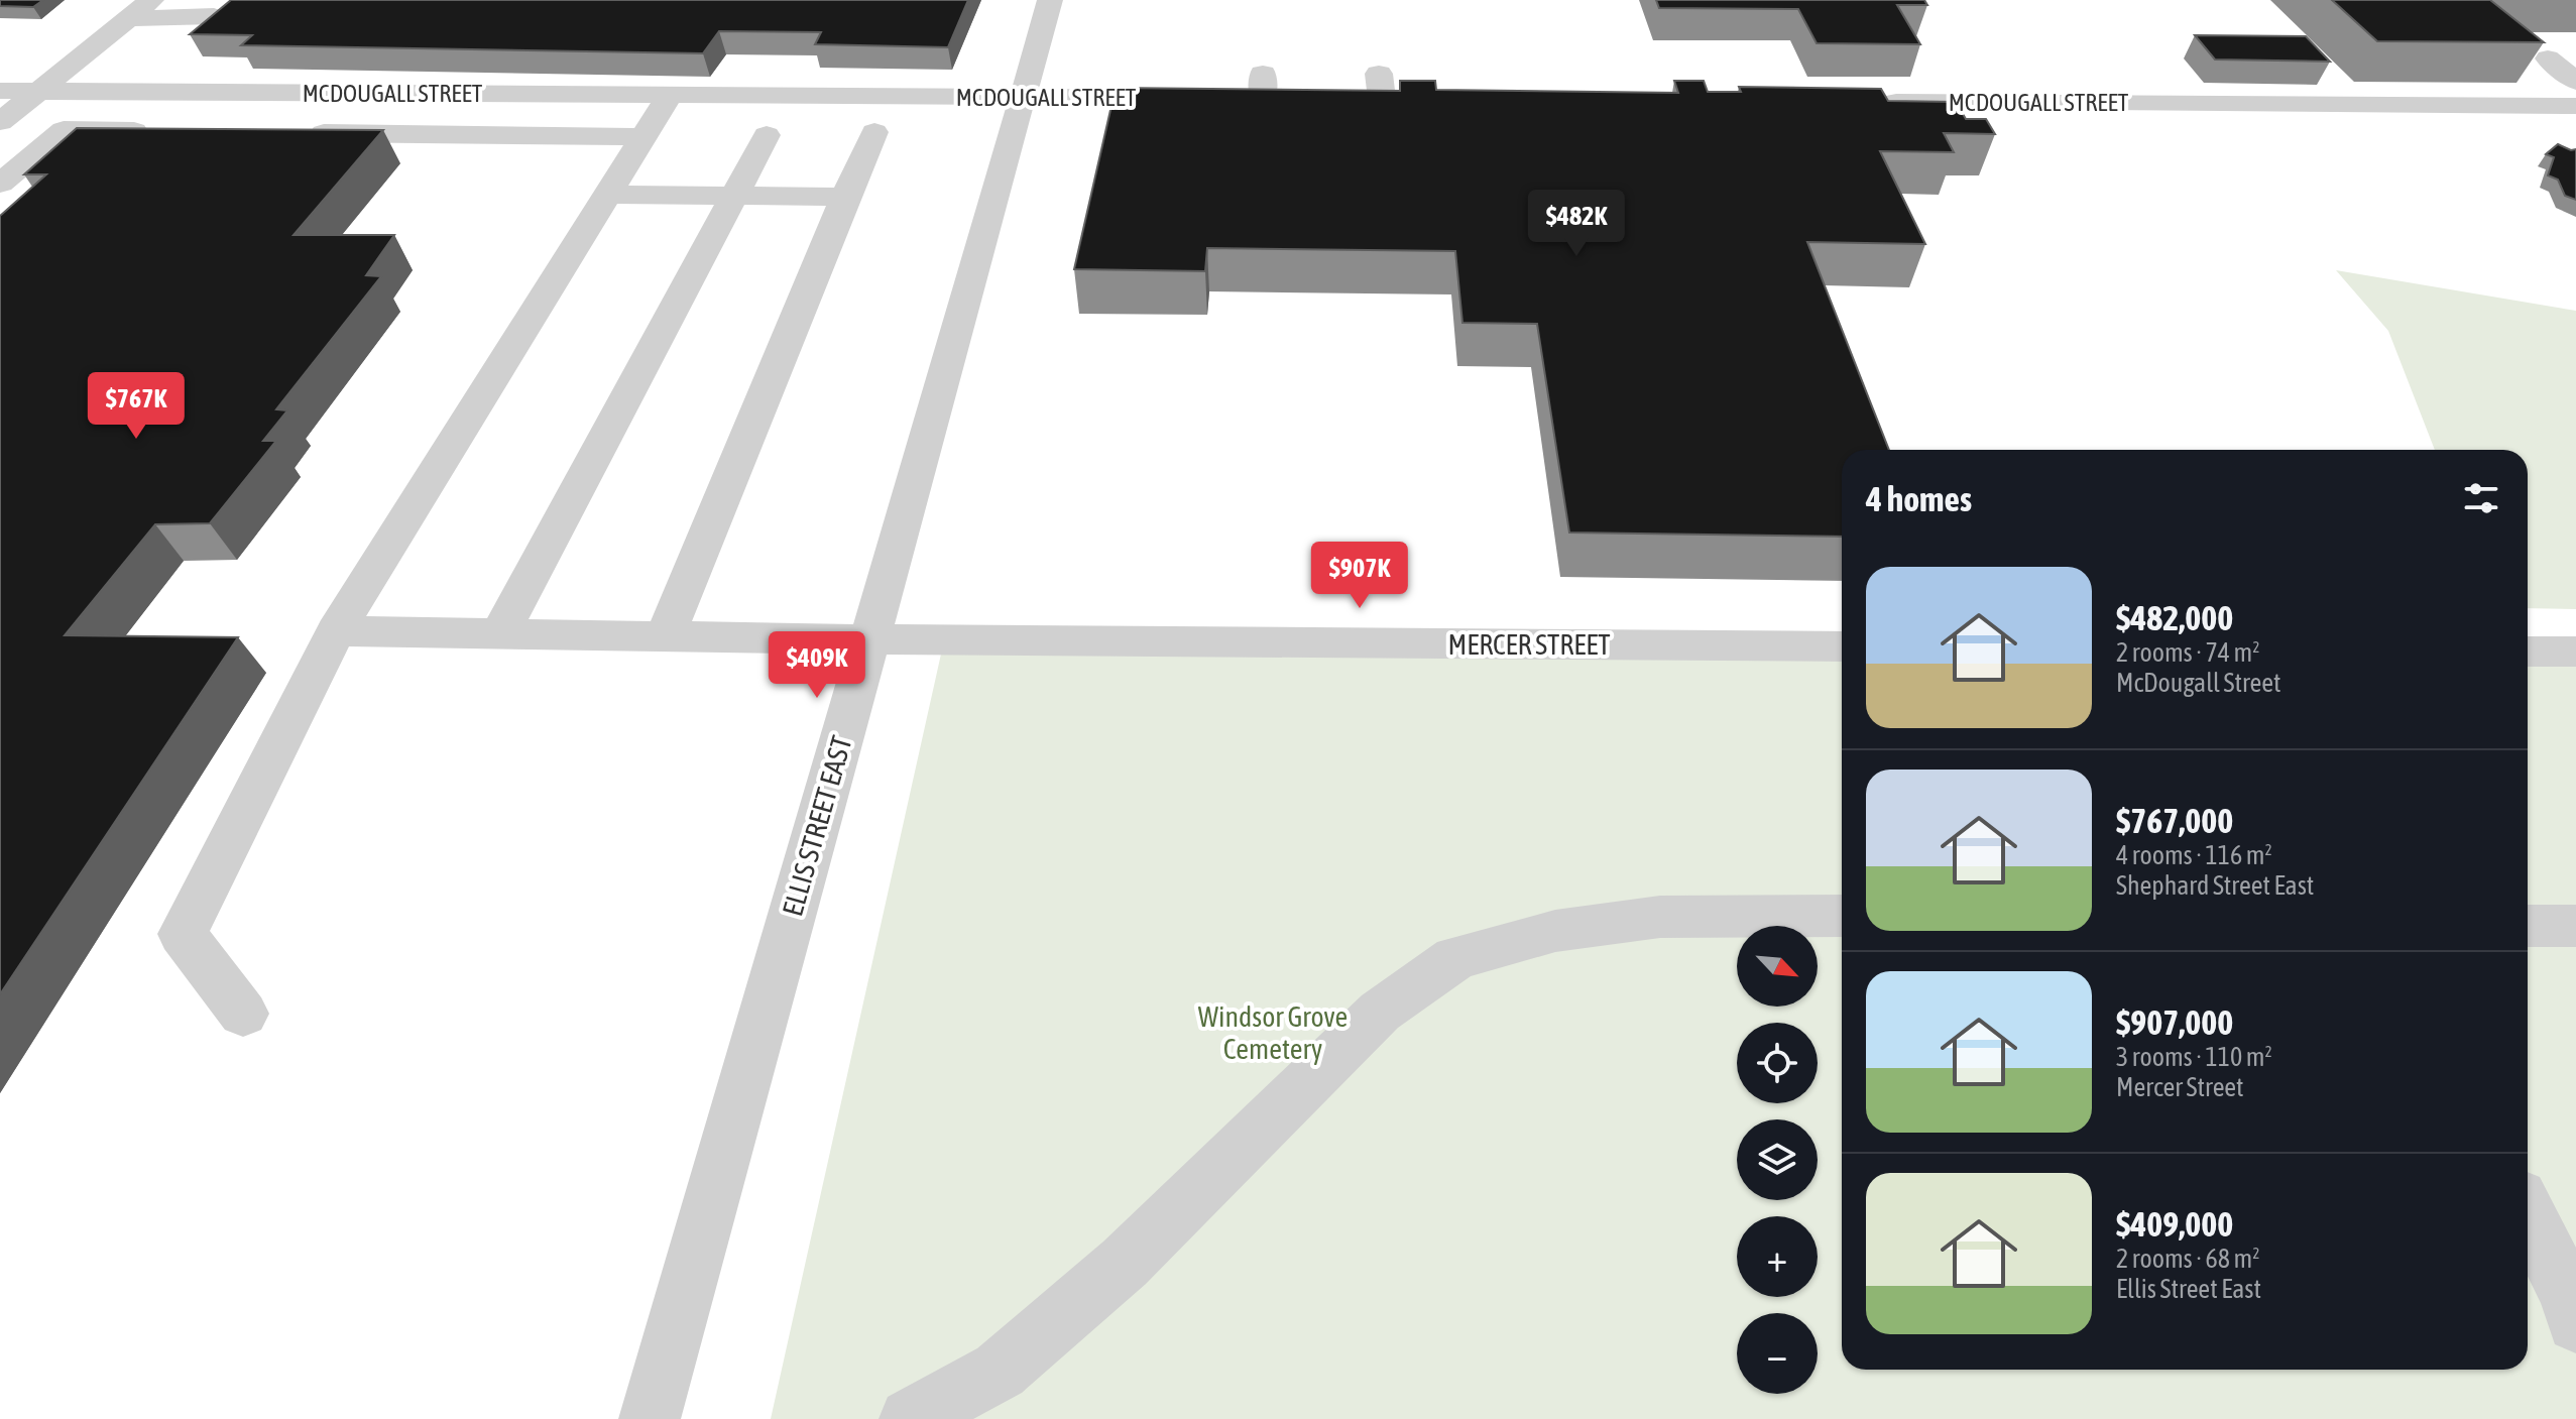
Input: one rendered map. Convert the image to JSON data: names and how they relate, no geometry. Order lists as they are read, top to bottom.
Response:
{
  "streets": {
    "street": ["MCDOUGALL STREET", "MERCER STREET", "ELLIS STREET EAST"]
  },
  "crossings": [
    ["MCDOUGALL STREET", "ELLIS STREET EAST"],
    ["MERCER STREET", "ELLIS STREET EAST"]
  ],
  "parks": ["Windsor Grove Cemetery"],
  "north": "bottom right",
  "page": {
    "price": [
      "$482K",
      "$767K",
      "$907K",
      "$409K"
    ],
    "heading": "4 homes",
    "list": [
      {
        "name": "$482,000",
        "note": "2 rooms · 74 m² · McDougall Street"
      },
      {
        "name": "$767,000",
        "note": "4 rooms · 116 m² · Shephard Street East"
      },
      {
        "name": "$907,000",
        "note": "3 rooms · 110 m² · Mercer Street"
      },
      {
        "name": "$409,000",
        "note": "2 rooms · 68 m² · Ellis Street East"
      }
    ],
    "map_buttons": ["+", "−"]
  }
}
